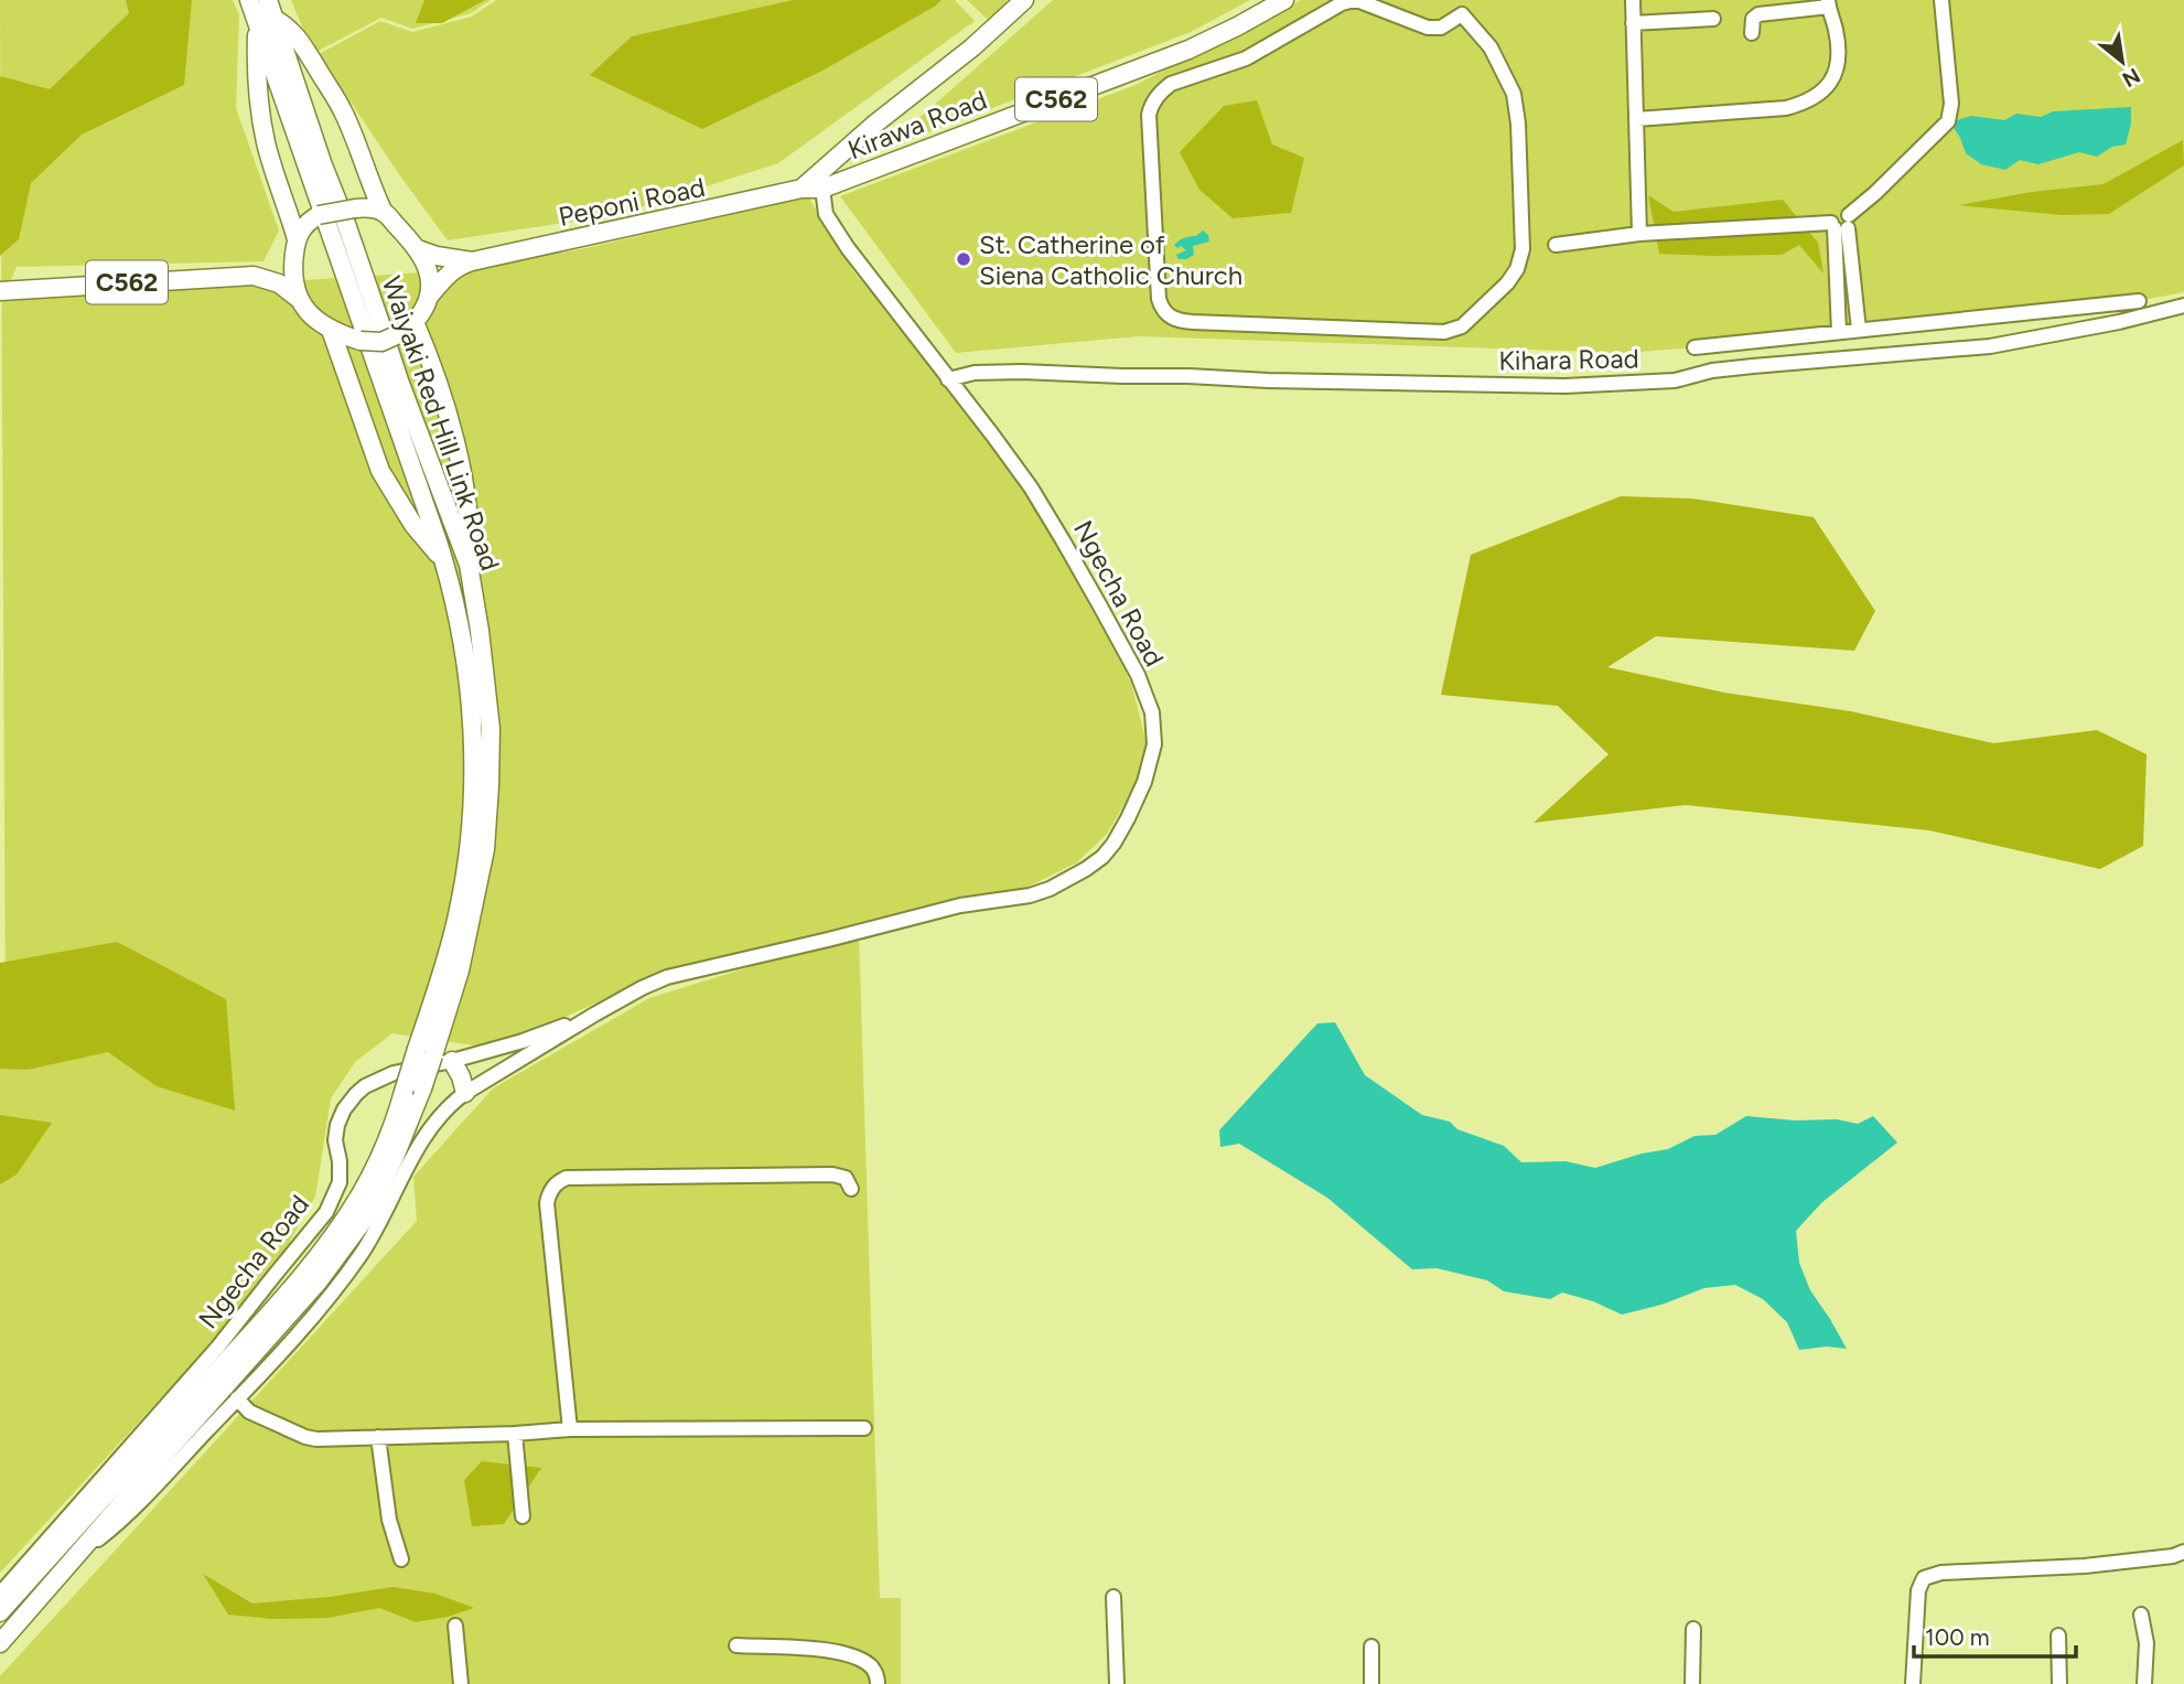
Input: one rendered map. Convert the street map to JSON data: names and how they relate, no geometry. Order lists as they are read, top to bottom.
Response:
{
  "streets": {
    "main road": [
      "C562",
      "Kirawa Road",
      "Peponi Road",
      "Waiyaki Red Hill Link Road"
    ],
    "street": ["Kihara Road", "Ngecha Road"]
  },
  "crossings": [
    ["C562", "Peponi Road"],
    ["Kirawa Road", "Ngecha Road"],
    ["Kihara Road", "Ngecha Road"]
  ],
  "places": ["St. Catherine of Siena Catholic Church"],
  "scale_bar": "100 m",
  "north": "bottom right"
}
